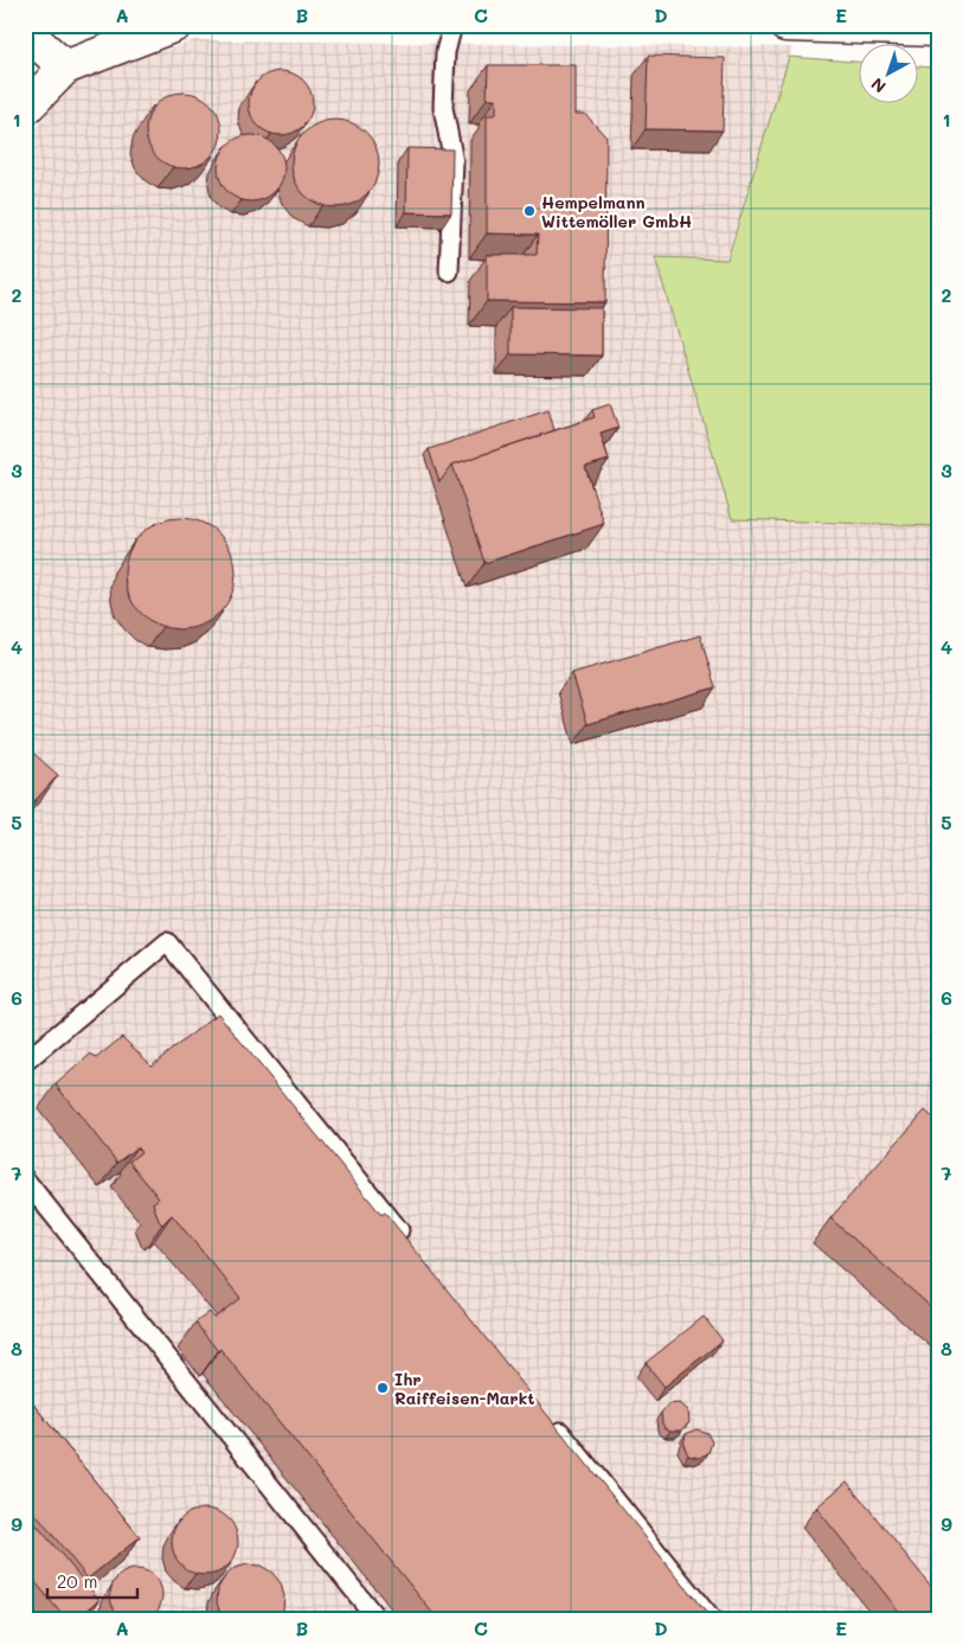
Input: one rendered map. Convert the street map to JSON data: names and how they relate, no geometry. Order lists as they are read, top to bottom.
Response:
{
  "places": ["Hempelmann Wittemöller GmbH", "Ihr Raiffeisen-Markt"],
  "scale_bar": "20 m",
  "north": "bottom left",
  "grid": {
    "columns": [
      "A",
      "B",
      "C",
      "D",
      "E"
    ],
    "rows": [
      "1",
      "2",
      "3",
      "4",
      "5",
      "6",
      "7",
      "8",
      "9"
    ]
  }
}
